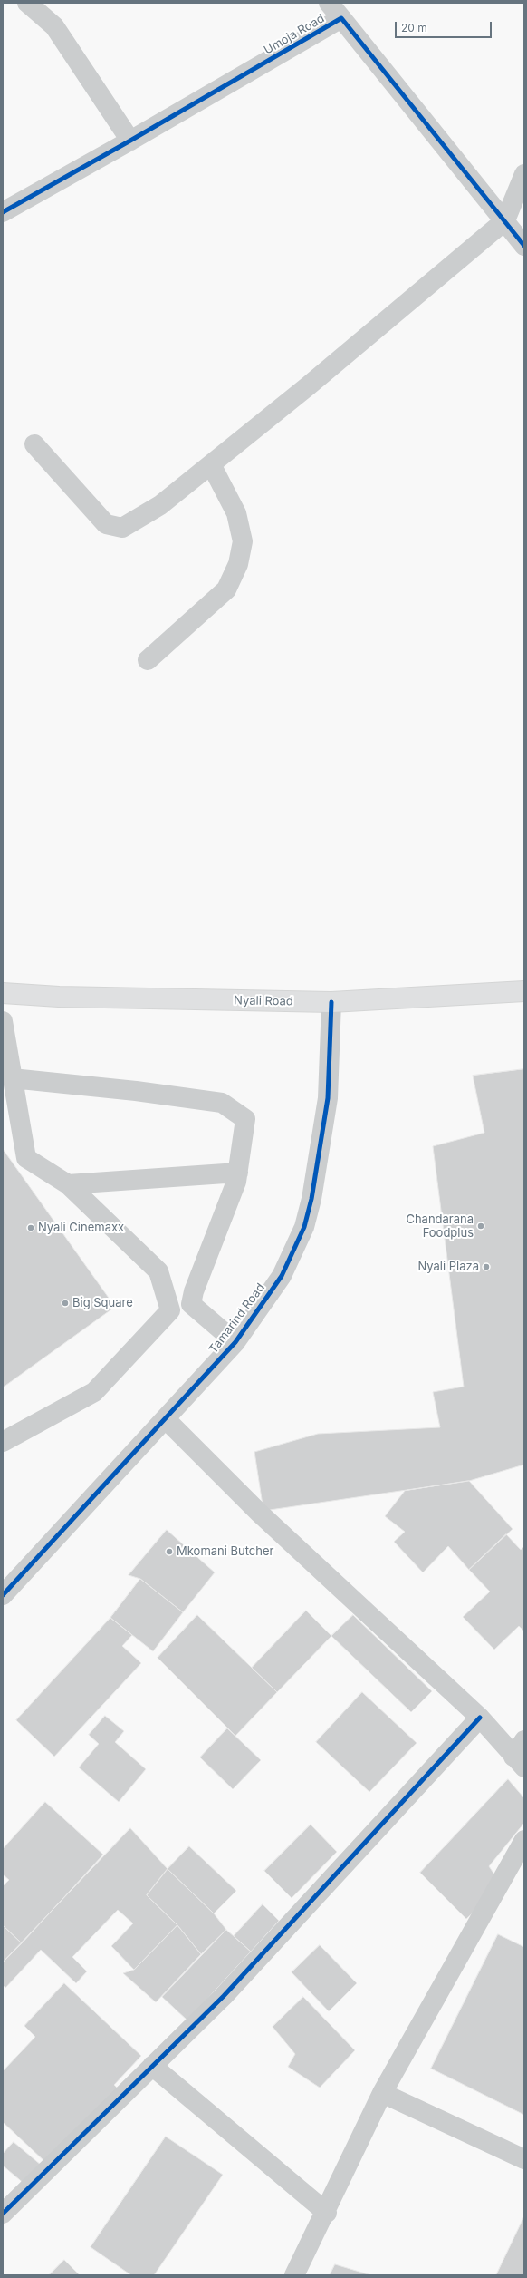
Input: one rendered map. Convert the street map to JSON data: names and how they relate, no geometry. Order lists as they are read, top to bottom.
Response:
{
  "streets": {
    "main road": ["Nyali Road"],
    "street": ["Umoja Road", "Tamarind Road"]
  },
  "crossings": [
    ["Nyali Road", "Tamarind Road"]
  ],
  "places": [
    "Chandarana Foodplus",
    "Nyali Cinemaxx",
    "Nyali Plaza",
    "Big Square",
    "Mkomani Butcher"
  ],
  "scale_bar": "20 m"
}
